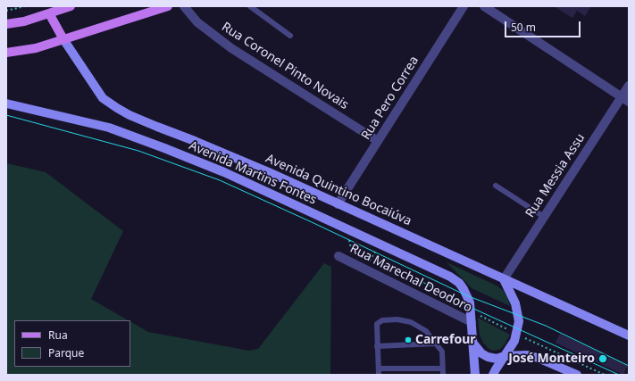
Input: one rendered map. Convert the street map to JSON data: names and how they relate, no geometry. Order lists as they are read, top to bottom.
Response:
{
  "streets": {
    "main road": ["Avenida Martins Fontes", "Avenida Quintino Bocaiúva"],
    "street": [
      "Rua Coronel Pinto Novais",
      "Rua Pero Correa",
      "Rua Messia Assu",
      "Rua Marechal Deodoro"
    ]
  },
  "crossings": [
    ["Rua Coronel Pinto Novais", "Rua Pero Correa"],
    ["Rua Pero Correa", "Avenida Quintino Bocaiúva"],
    ["Rua Messia Assu", "Avenida Quintino Bocaiúva"]
  ],
  "places": ["Carrefour", "José Monteiro"],
  "legend": ["Rua", "Parque"],
  "scale_bar": "50 m"
}
